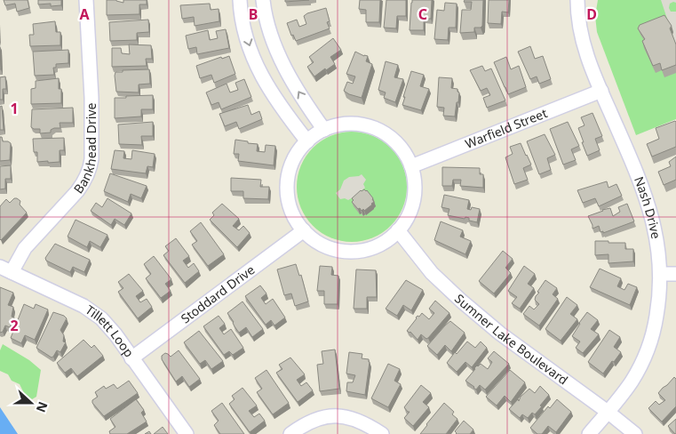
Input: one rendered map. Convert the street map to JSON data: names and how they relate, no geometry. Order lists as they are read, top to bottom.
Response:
{
  "streets": {
    "street": [
      "Warfield Street",
      "Bankhead Drive",
      "Nash Drive",
      "Stoddard Drive",
      "Tillett Loop",
      "Sumner Lake Boulevard"
    ]
  },
  "crossings": [
    ["Warfield Street", "Nash Drive"],
    ["Warfield Street", "Stoddard Drive"],
    ["Warfield Street", "Sumner Lake Boulevard"],
    ["Bankhead Drive", "Tillett Loop"],
    ["Nash Drive", "Sumner Lake Boulevard"],
    ["Stoddard Drive", "Tillett Loop"],
    ["Stoddard Drive", "Sumner Lake Boulevard"]
  ],
  "north": "right",
  "grid": {
    "columns": [
      "A",
      "B",
      "C",
      "D"
    ],
    "rows": ["1", "2"]
  }
}
